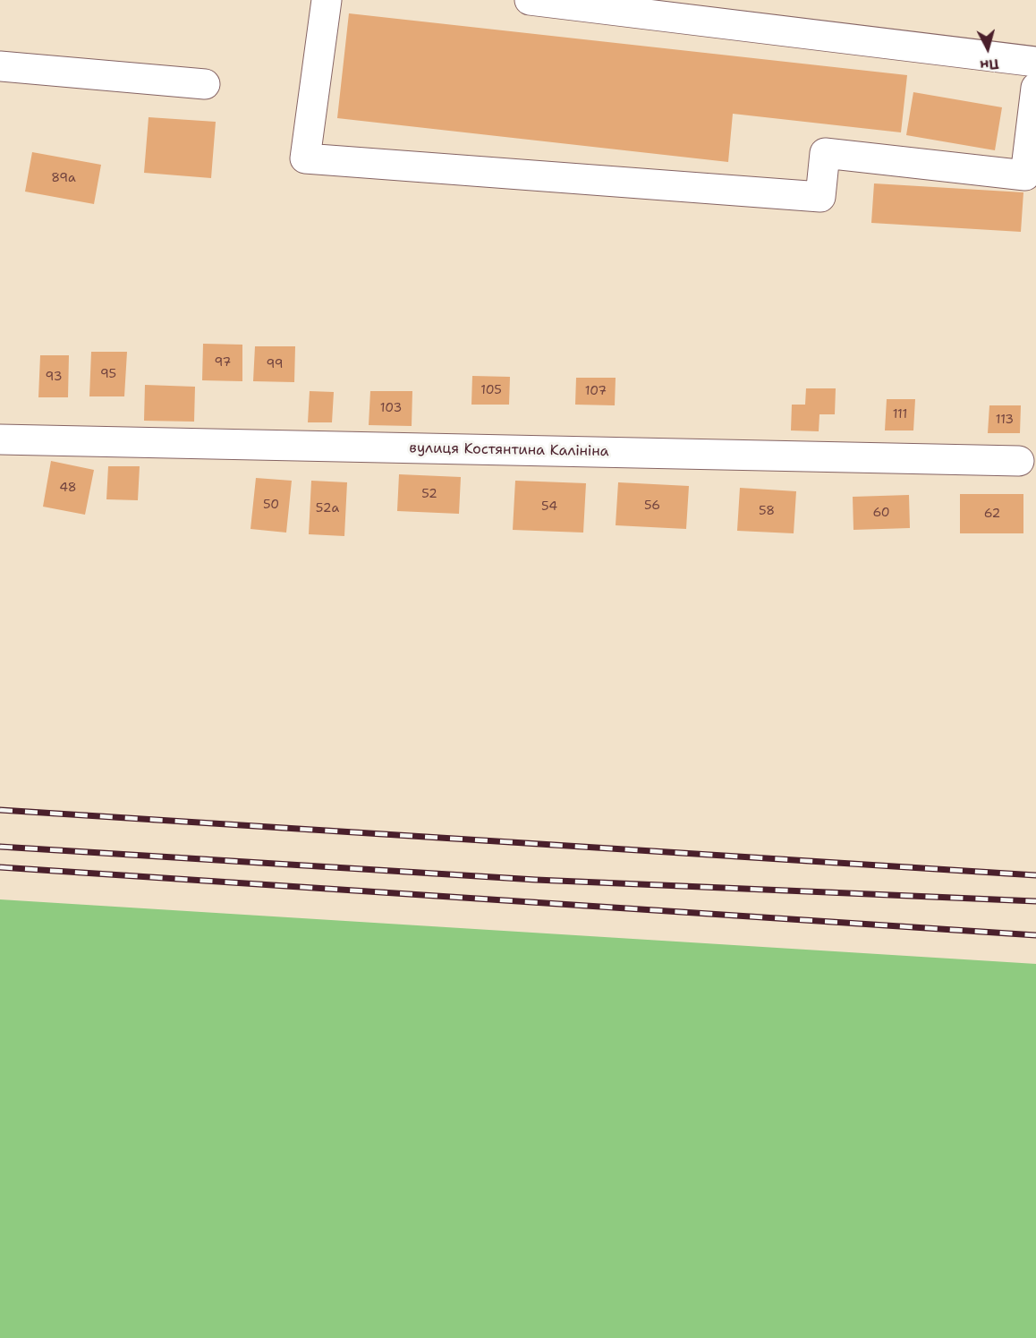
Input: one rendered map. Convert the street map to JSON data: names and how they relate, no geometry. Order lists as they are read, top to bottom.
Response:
{
  "streets": {
    "street": ["вулиця Костянтина Калініна"]
  },
  "house_numbers": [
    "89а",
    "97",
    "99",
    "95",
    "93",
    "105",
    "107",
    "103",
    "111",
    "113",
    "48",
    "52",
    "50",
    "56",
    "54",
    "52а",
    "58",
    "60",
    "62"
  ],
  "north": "bottom"
}
